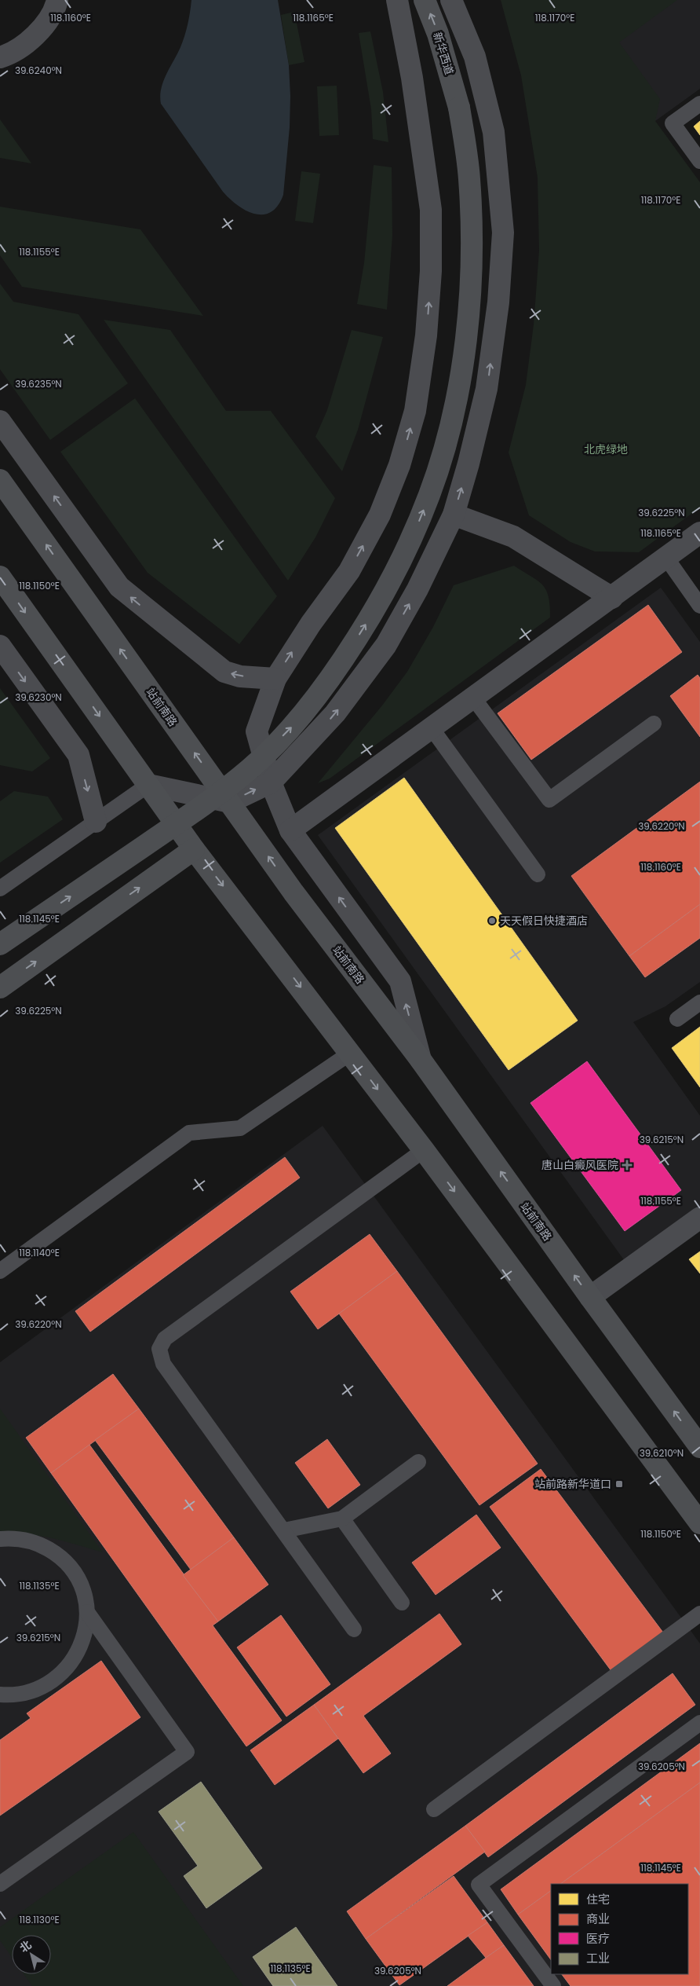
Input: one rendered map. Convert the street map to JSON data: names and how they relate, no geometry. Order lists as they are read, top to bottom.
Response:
{
  "streets": {
    "main road": ["新华西道", "站前南路"]
  },
  "one_way": ["新华西道"],
  "parks": ["北虎绿地"],
  "places": {
    "other": ["天天假日快捷酒店"],
    "health": ["唐山白癜风医院"],
    "transit": ["站前路新华道口"]
  },
  "legend": [
    "住宅",
    "商业",
    "医疗",
    "工业"
  ],
  "north": "top left",
  "coordinates": [
    "118.1160°E",
    "118.1165°E",
    "118.1170°E",
    "39.6240°N",
    "118.1155°E",
    "39.6235°N",
    "39.6225°N",
    "118.1150°E",
    "39.6230°N",
    "39.6220°N",
    "118.1145°E",
    "39.6215°N",
    "118.1140°E",
    "39.6210°N",
    "118.1135°E",
    "39.6205°N",
    "118.1130°E"
  ]
}
